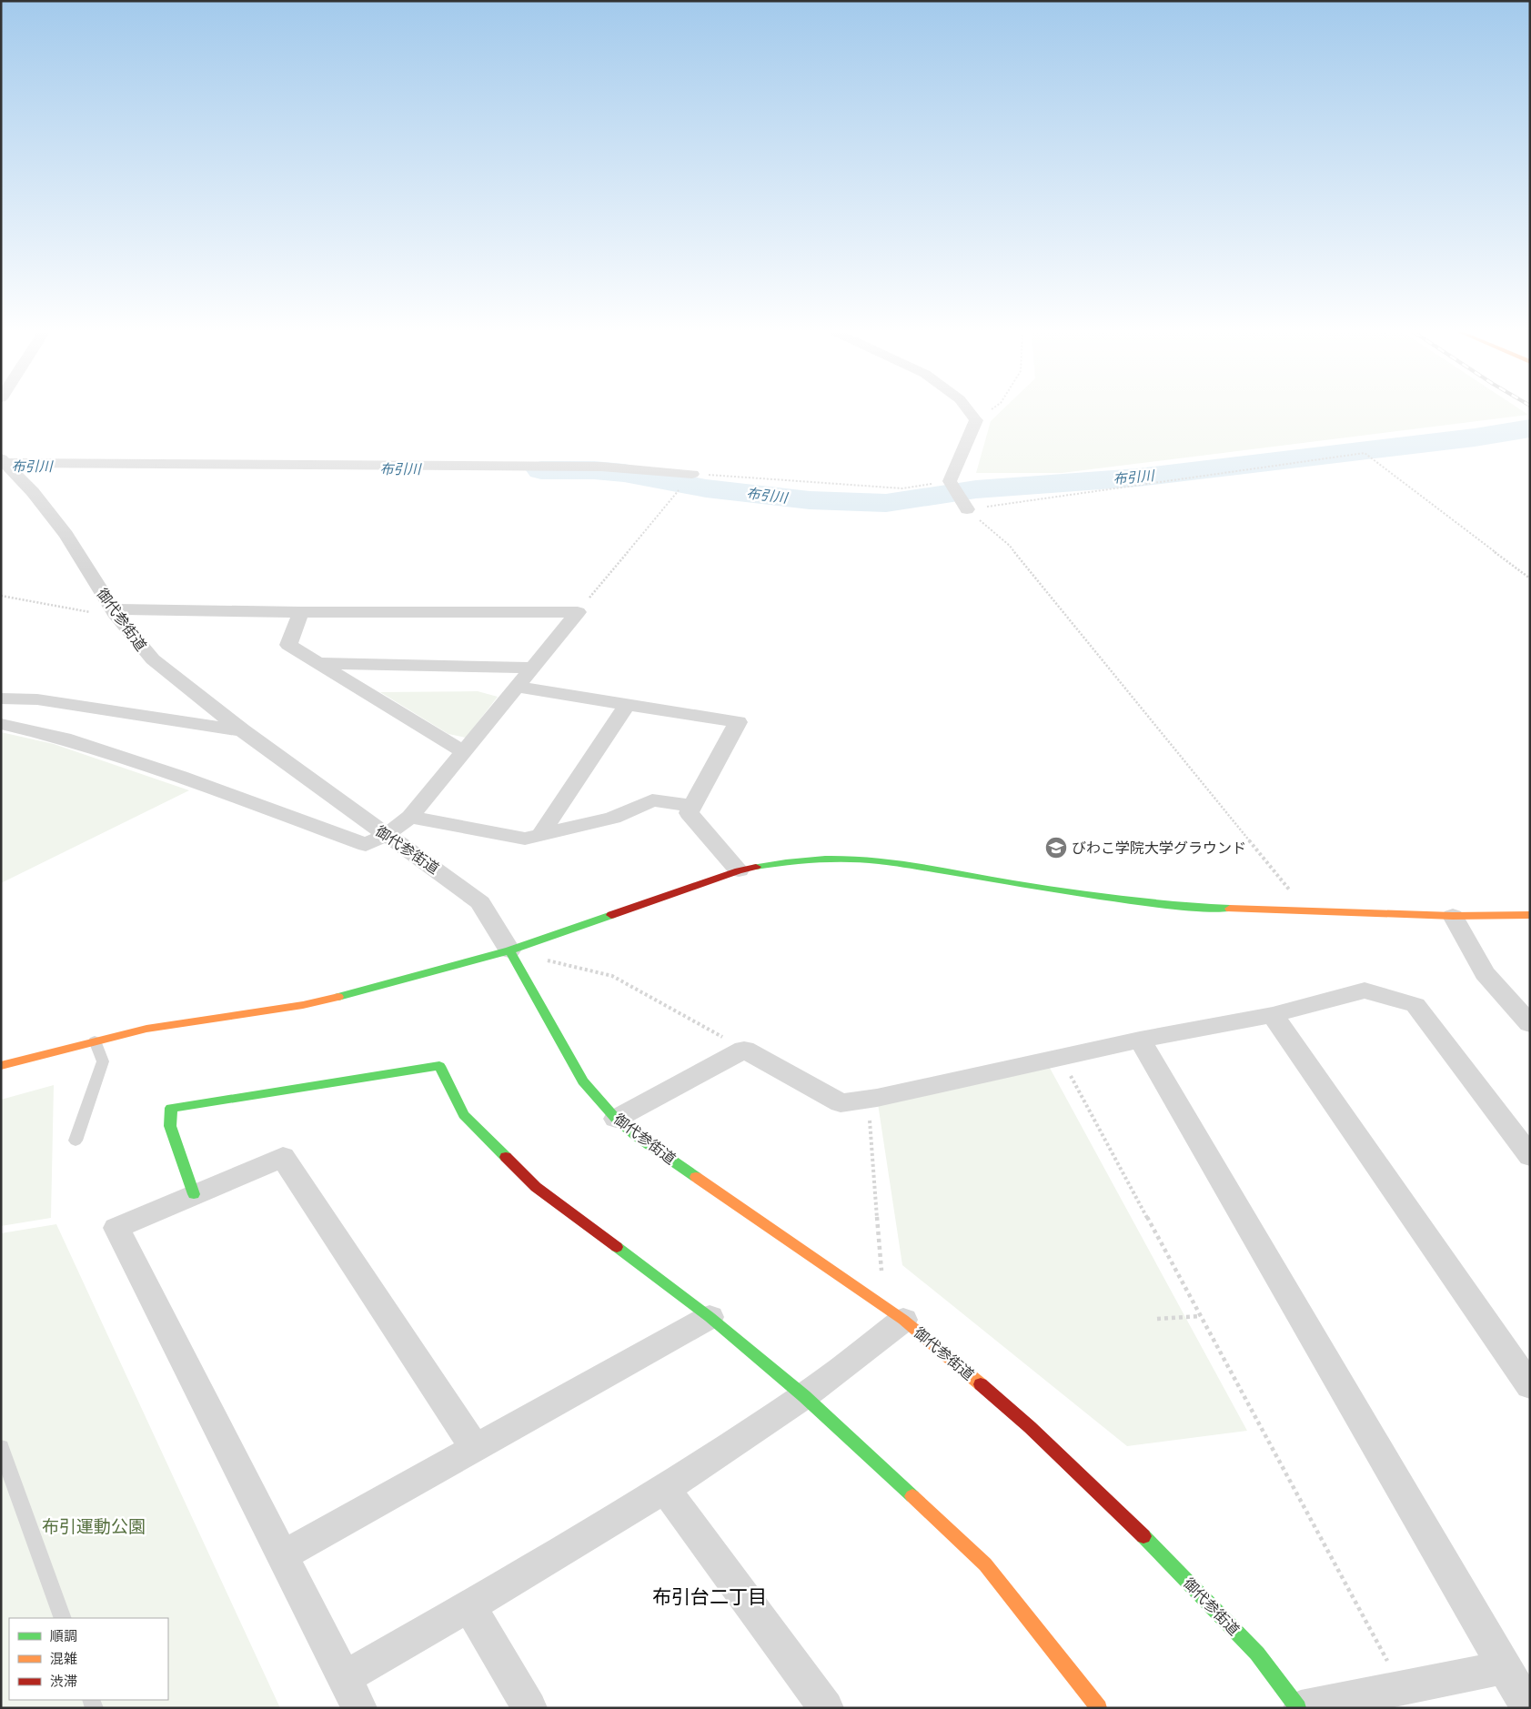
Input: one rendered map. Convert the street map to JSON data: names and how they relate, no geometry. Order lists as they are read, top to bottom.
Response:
{
  "streets": {
    "street": ["御代参街道"]
  },
  "districts": ["布引台二丁目"],
  "water": ["布引川"],
  "parks": ["布引運動公園"],
  "places": {
    "school or university": ["びわこ学院大学グラウンド"]
  },
  "legend": ["順調", "混雑", "渋滞"]
}
